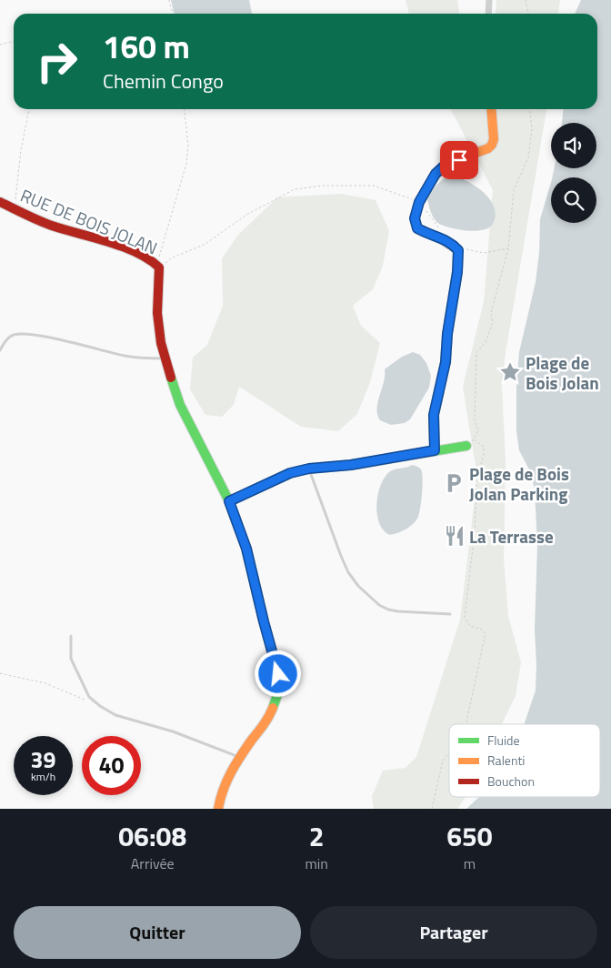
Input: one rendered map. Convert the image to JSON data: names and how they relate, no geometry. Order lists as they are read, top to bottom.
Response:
{
  "streets": {
    "street": ["RUE DE BOIS JOLAN"]
  },
  "places": {
    "place": ["Plage de Bois Jolan"],
    "parking": ["Plage de Bois Jolan Parking"],
    "restaurant": ["La Terrasse"]
  },
  "legend": ["Fluide", "Ralenti", "Bouchon"],
  "page": {
    "turn": ["160 m", "Chemin Congo"],
    "speed": "39 km/h",
    "limit": "40",
    "eta": [
      "06:08",
      "Arrivée",
      "2",
      "min",
      "650",
      "m"
    ],
    "buttons": ["Quitter", "Partager"]
  }
}
